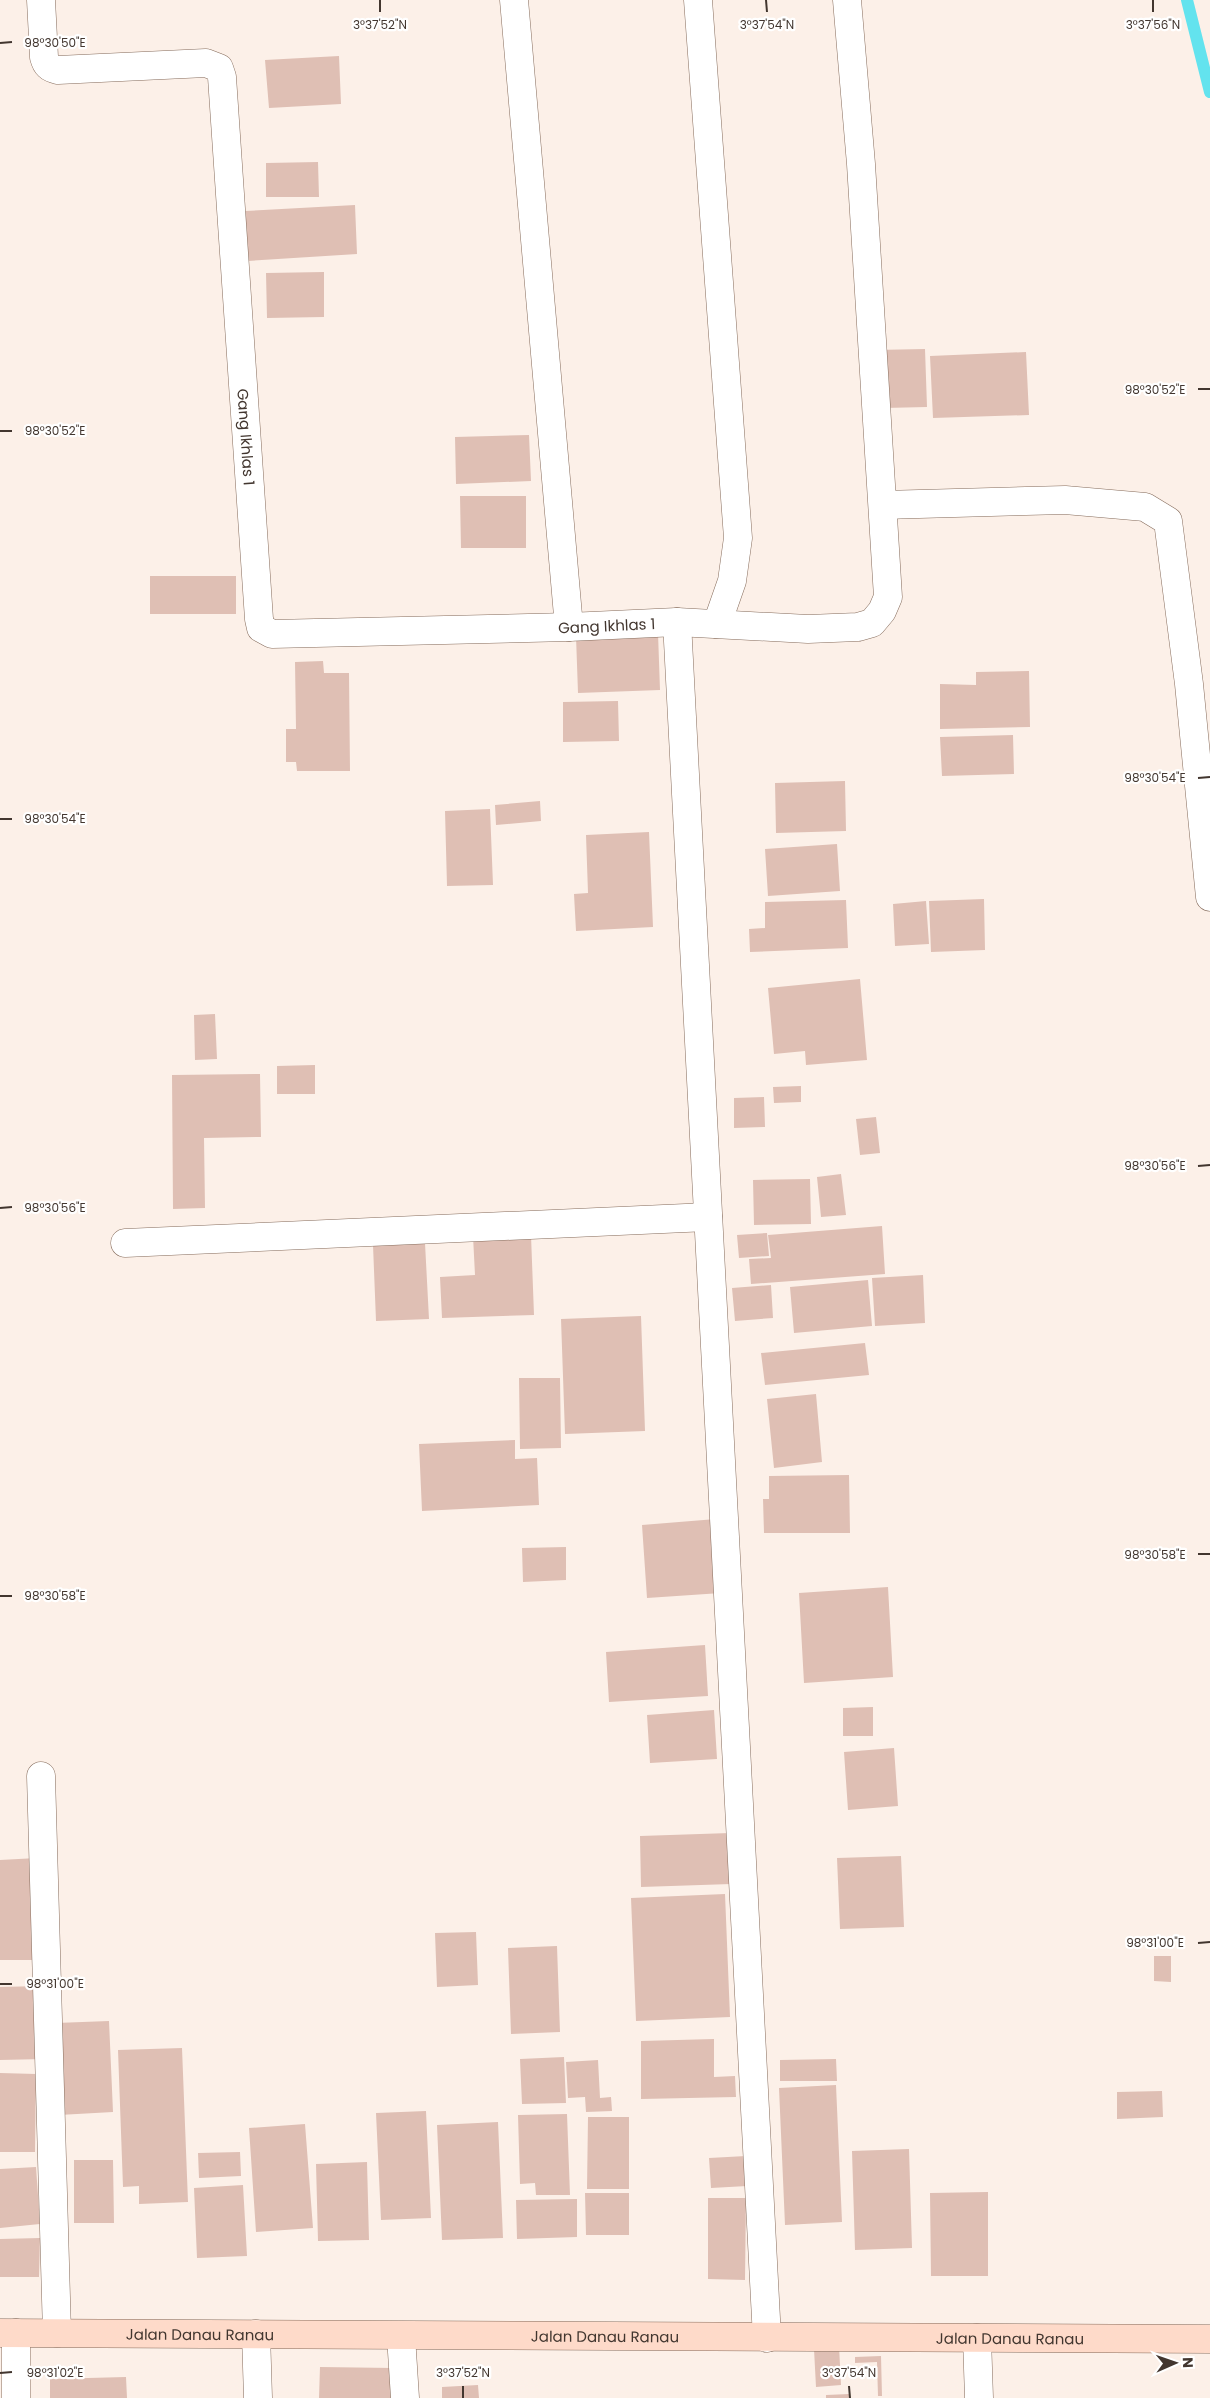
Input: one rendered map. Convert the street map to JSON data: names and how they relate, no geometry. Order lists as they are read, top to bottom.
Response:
{
  "streets": {
    "street": ["Gang Ikhlas 1", "Jalan Danau Ranau"]
  },
  "north": "right",
  "coordinates": [
    "3°37'52\"N",
    "3°37'54\"N",
    "3°37'56\"N",
    "98°30'50\"E",
    "98°30'52\"E",
    "98°30'54\"E",
    "98°30'56\"E",
    "98°30'58\"E",
    "98°31'00\"E",
    "98°31'02\"E"
  ]
}
